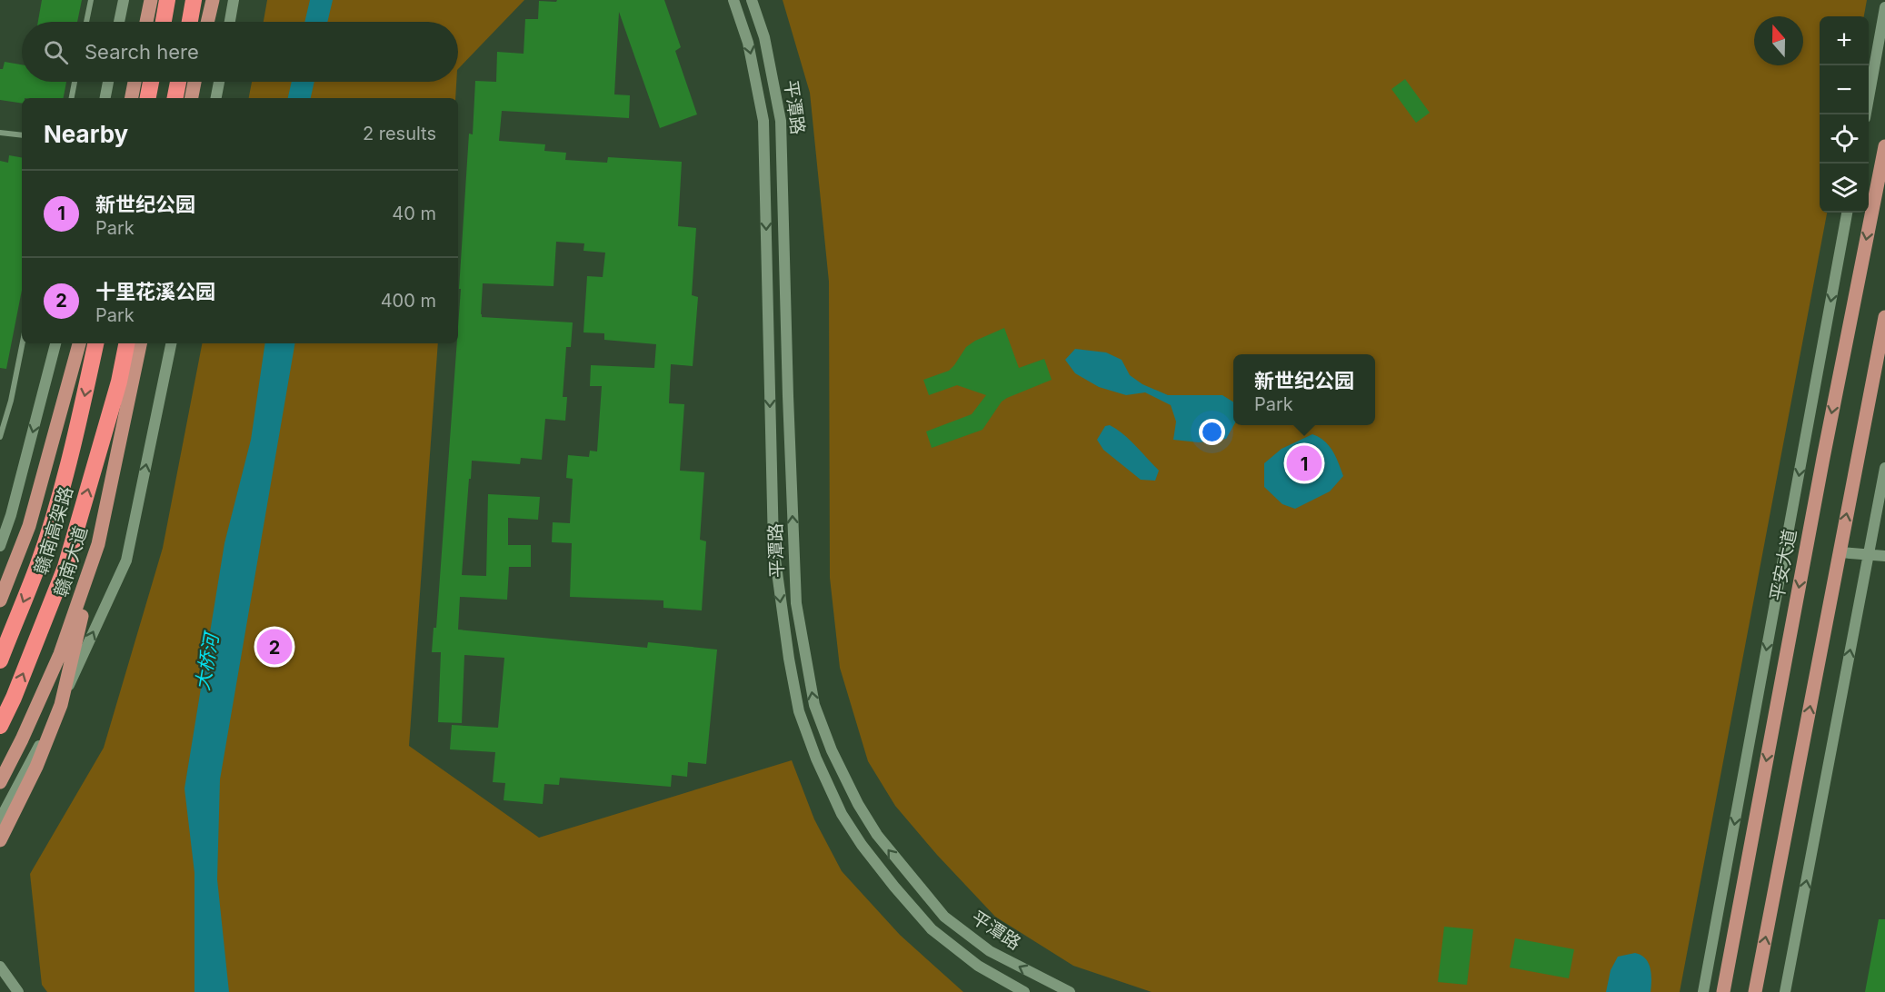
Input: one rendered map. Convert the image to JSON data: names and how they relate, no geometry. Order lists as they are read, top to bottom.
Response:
{
  "streets": {
    "highway": ["赣南高架路"],
    "main road": ["赣南大道", "平安大道"],
    "street": ["平潭路"]
  },
  "water": ["大桥河"],
  "north": "top",
  "page": {
    "map_buttons": ["+", "−"],
    "search": "Search here",
    "heading": ["Nearby", "2 results"],
    "list": [
      {
        "mark": "1",
        "name": "新世纪公园",
        "note": "Park",
        "value": "40 m"
      },
      {
        "mark": "2",
        "name": "十里花溪公园",
        "note": "Park",
        "value": "400 m"
      }
    ],
    "popup": ["新世纪公园", "Park"],
    "pins": ["1", "2"]
  }
}
